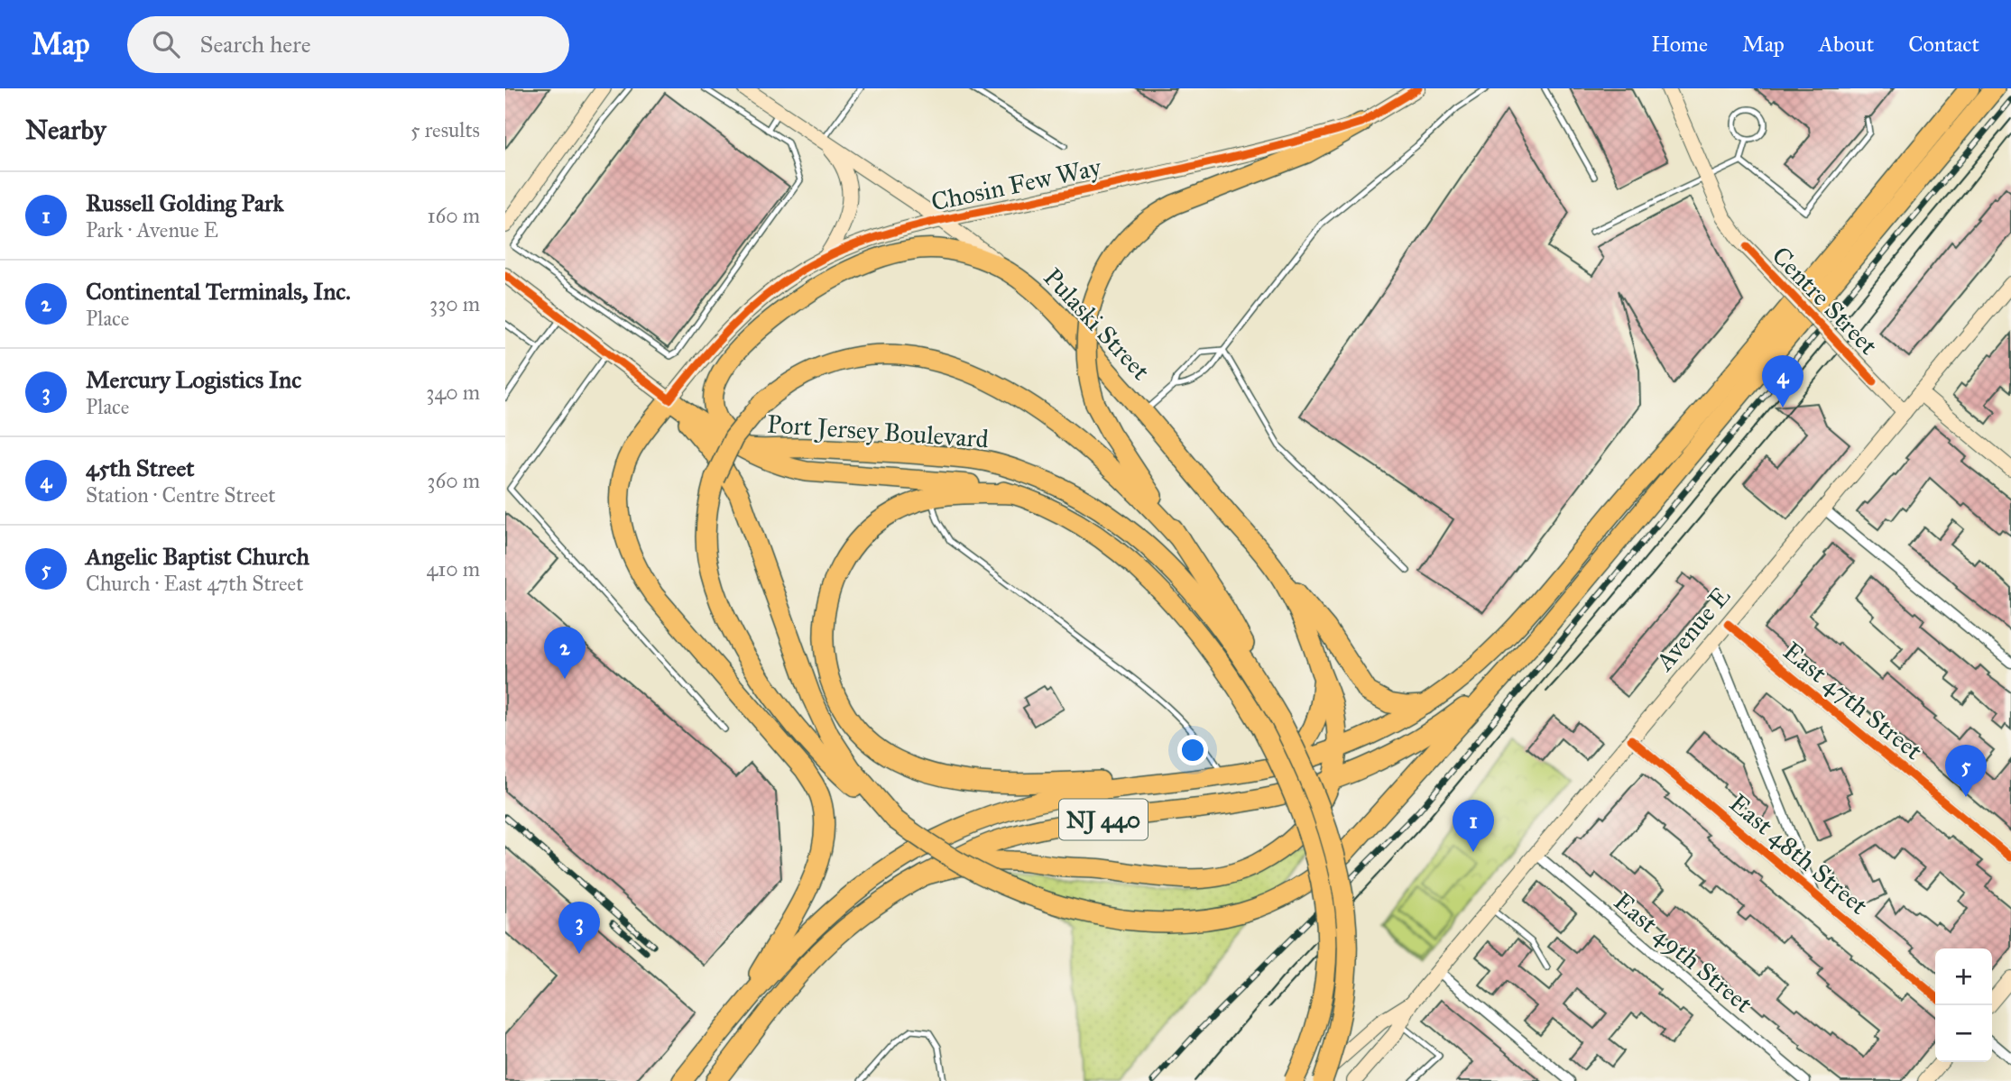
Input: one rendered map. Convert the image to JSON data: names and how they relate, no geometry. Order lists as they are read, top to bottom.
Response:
{
  "streets": {
    "highway": ["Pulaski Street", "Port Jersey Boulevard", "NJ 440"],
    "street": [
      "Chosin Few Way",
      "Centre Street",
      "Avenue E",
      "East 47th Street",
      "East 48th Street",
      "East 49th Street"
    ]
  },
  "crossings": [
    ["Chosin Few Way", "Pulaski Street"],
    ["Chosin Few Way", "Port Jersey Boulevard"],
    ["Centre Street", "Avenue E"],
    ["Pulaski Street", "NJ 440"],
    ["Avenue E", "East 47th Street"],
    ["Avenue E", "East 48th Street"],
    ["Avenue E", "East 49th Street"]
  ],
  "page": {
    "header": "Map",
    "search": "Search here",
    "nav": [
      "Home",
      "Map",
      "About",
      "Contact"
    ],
    "heading": ["Nearby", "5 results"],
    "list": [
      {
        "mark": "1",
        "name": "Russell Golding Park",
        "note": "Park · Avenue E",
        "value": "160 m"
      },
      {
        "mark": "2",
        "name": "Continental Terminals, Inc.",
        "note": "Place",
        "value": "330 m"
      },
      {
        "mark": "3",
        "name": "Mercury Logistics Inc",
        "note": "Place",
        "value": "340 m"
      },
      {
        "mark": "4",
        "name": "45th Street",
        "note": "Station · Centre Street",
        "value": "360 m"
      },
      {
        "mark": "5",
        "name": "Angelic Baptist Church",
        "note": "Church · East 47th Street",
        "value": "410 m"
      }
    ],
    "pins": [
      "4",
      "2",
      "5",
      "1",
      "3"
    ],
    "map_buttons": ["+", "−"]
  }
}
